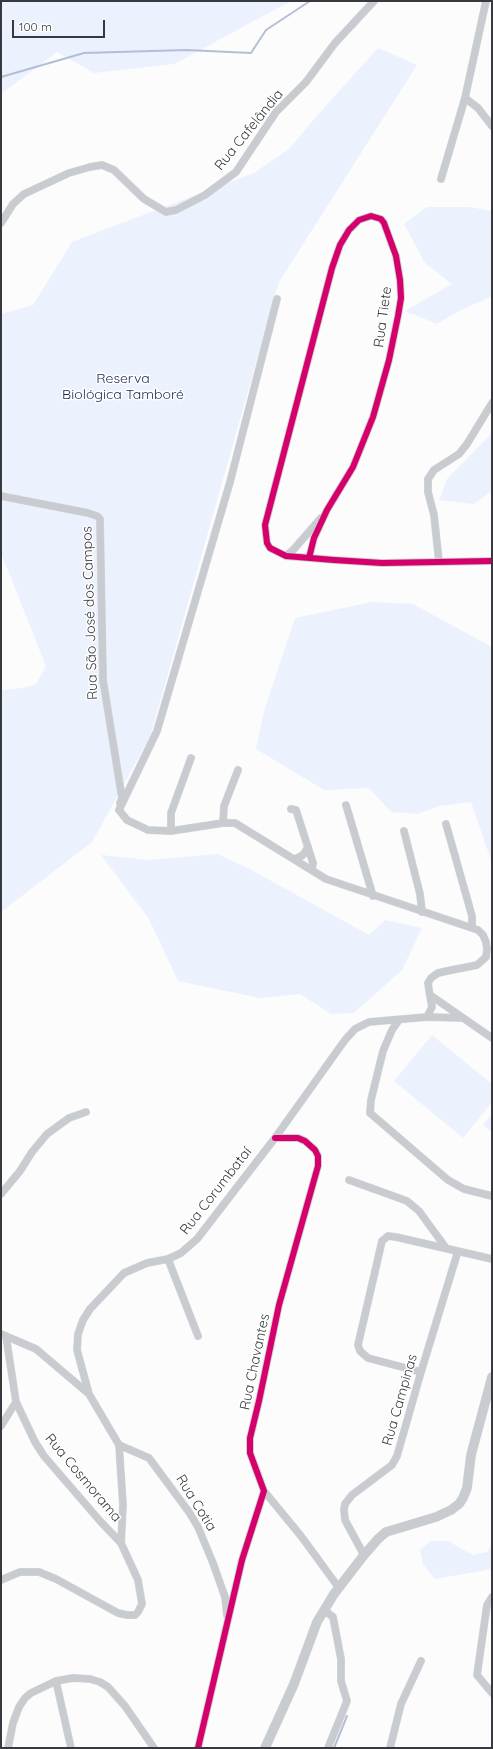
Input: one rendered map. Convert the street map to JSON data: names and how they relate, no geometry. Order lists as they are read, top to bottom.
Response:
{
  "streets": {
    "street": [
      "Rua Cafelândia",
      "Rua Tiete",
      "Rua São José dos Campos",
      "Rua Corumbataí",
      "Rua Chavantes",
      "Rua Campinas",
      "Rua Cosmorama",
      "Rua Cotia"
    ]
  },
  "crossings": [
    ["Rua Corumbataí", "Rua Chavantes"],
    ["Rua Corumbataí", "Rua Cosmorama"],
    ["Rua Cosmorama", "Rua Cotia"]
  ],
  "parks": ["Reserva Biológica Tamboré"],
  "scale_bar": "100 m"
}
